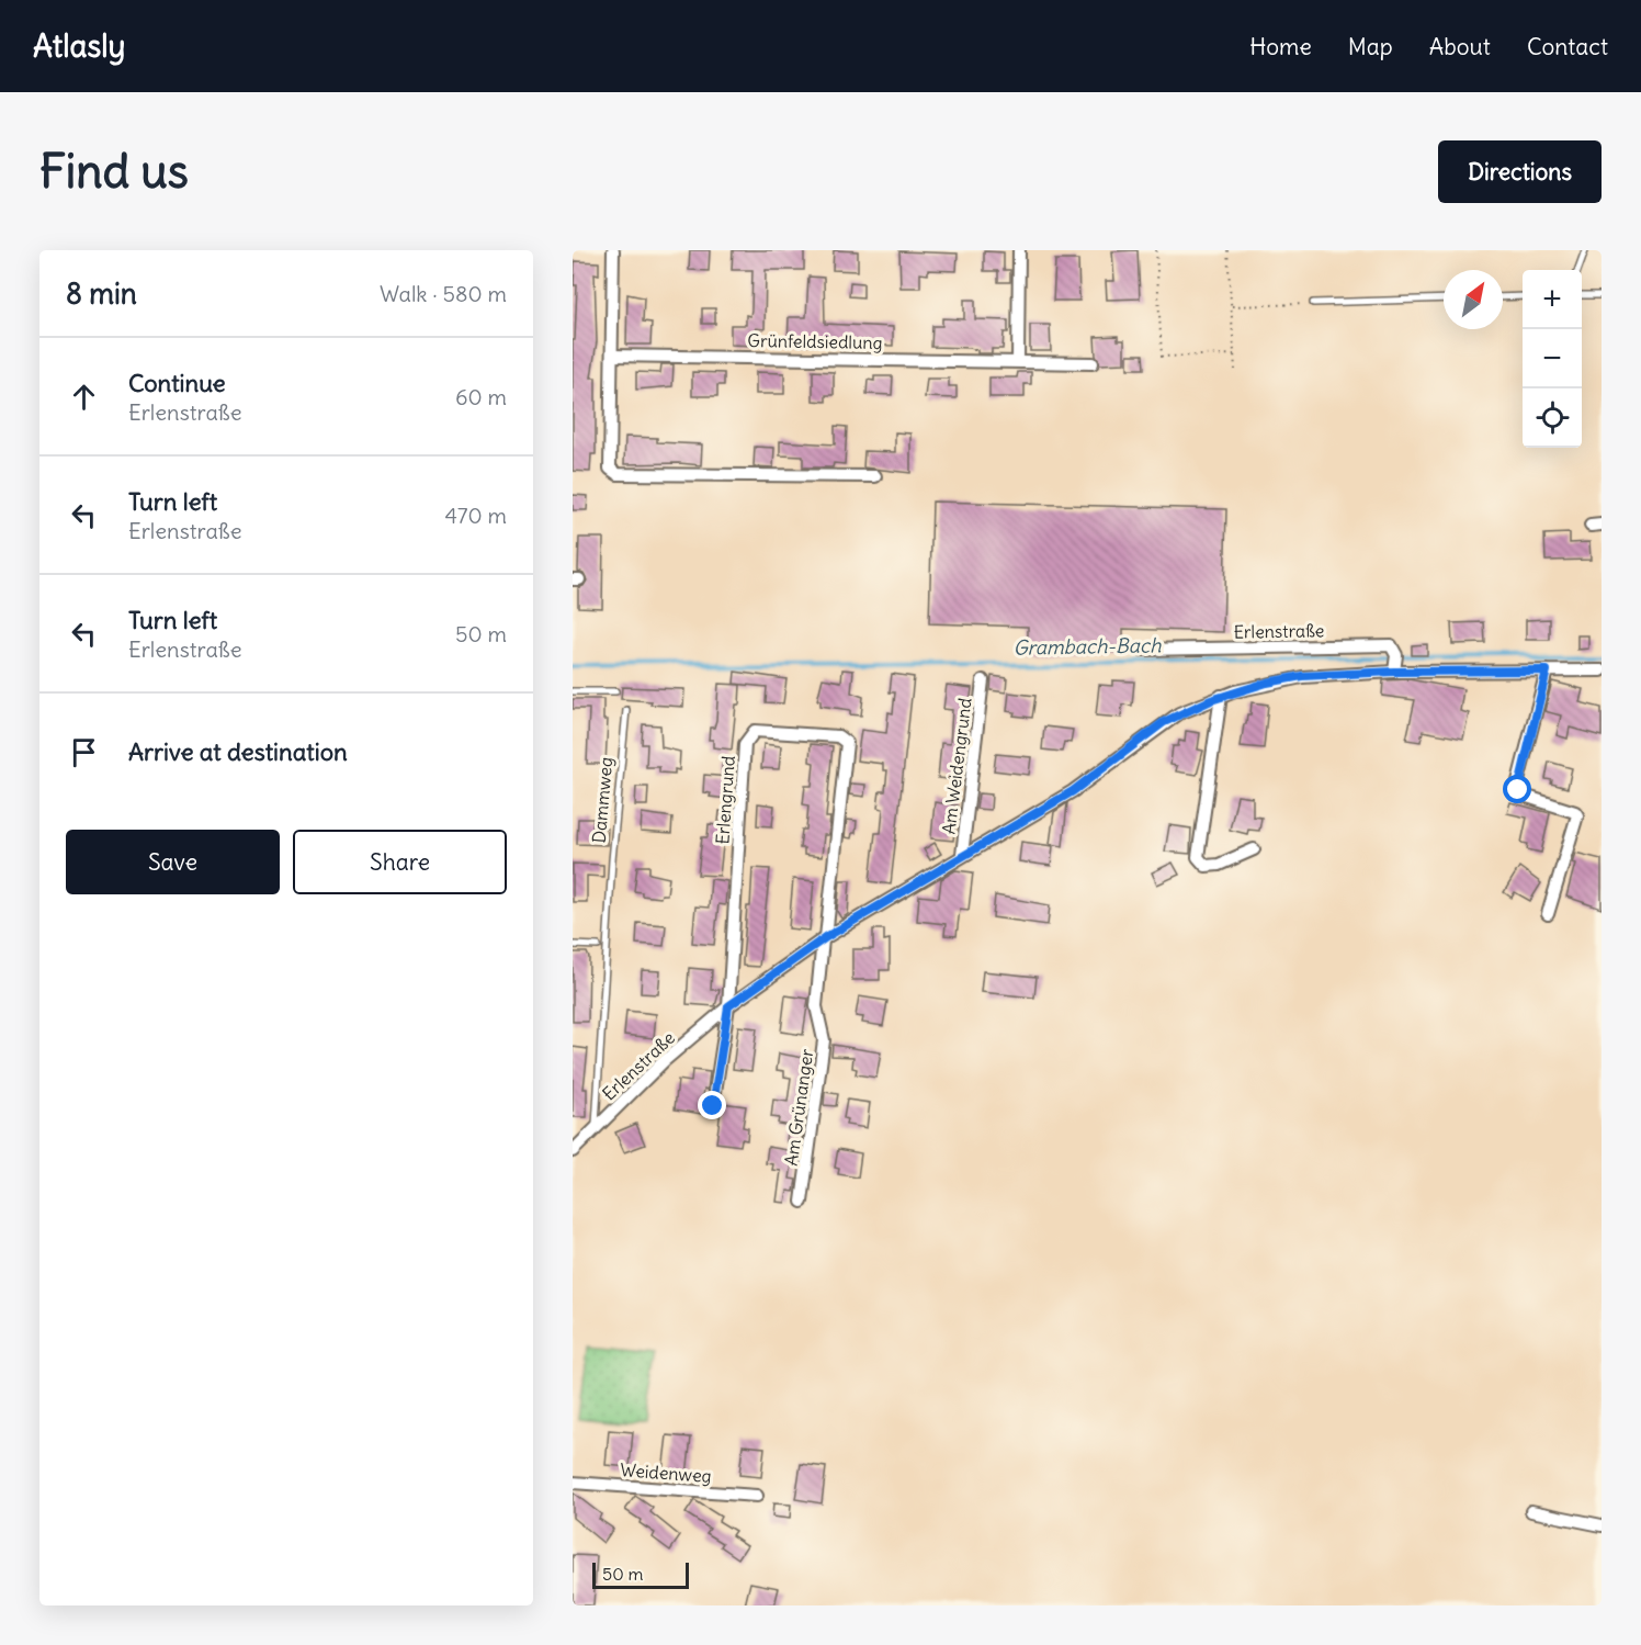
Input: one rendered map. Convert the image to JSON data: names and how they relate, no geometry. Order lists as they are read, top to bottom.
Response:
{
  "streets": {
    "street": [
      "Grünfeldsiedlung",
      "Erlenstraße",
      "Am Weidengrund",
      "Erlengrund",
      "Am Grünanger",
      "Weidenweg"
    ],
    "lane": ["Dammweg"]
  },
  "crossings": [
    ["Erlenstraße", "Am Weidengrund"],
    ["Erlenstraße", "Dammweg"],
    ["Erlenstraße", "Erlengrund"],
    ["Erlenstraße", "Am Grünanger"],
    ["Erlengrund", "Am Grünanger"]
  ],
  "water": ["Grambach-Bach"],
  "scale_bar": "50 m",
  "north": "top right",
  "page": {
    "header": "Atlasly",
    "nav": [
      "Home",
      "Map",
      "About",
      "Contact"
    ],
    "buttons": [
      "Directions",
      ["Save", "Share"]
    ],
    "title": "Find us",
    "heading": ["8 min", "Walk · 580 m"],
    "map_buttons": ["+", "−"],
    "list": [
      ["Continue", "Erlenstraße", "60 m"],
      ["Turn left", "Erlenstraße", "470 m"],
      ["Turn left", "Erlenstraße", "50 m"],
      "Arrive at destination"
    ],
    "scale": "50 m"
  }
}
